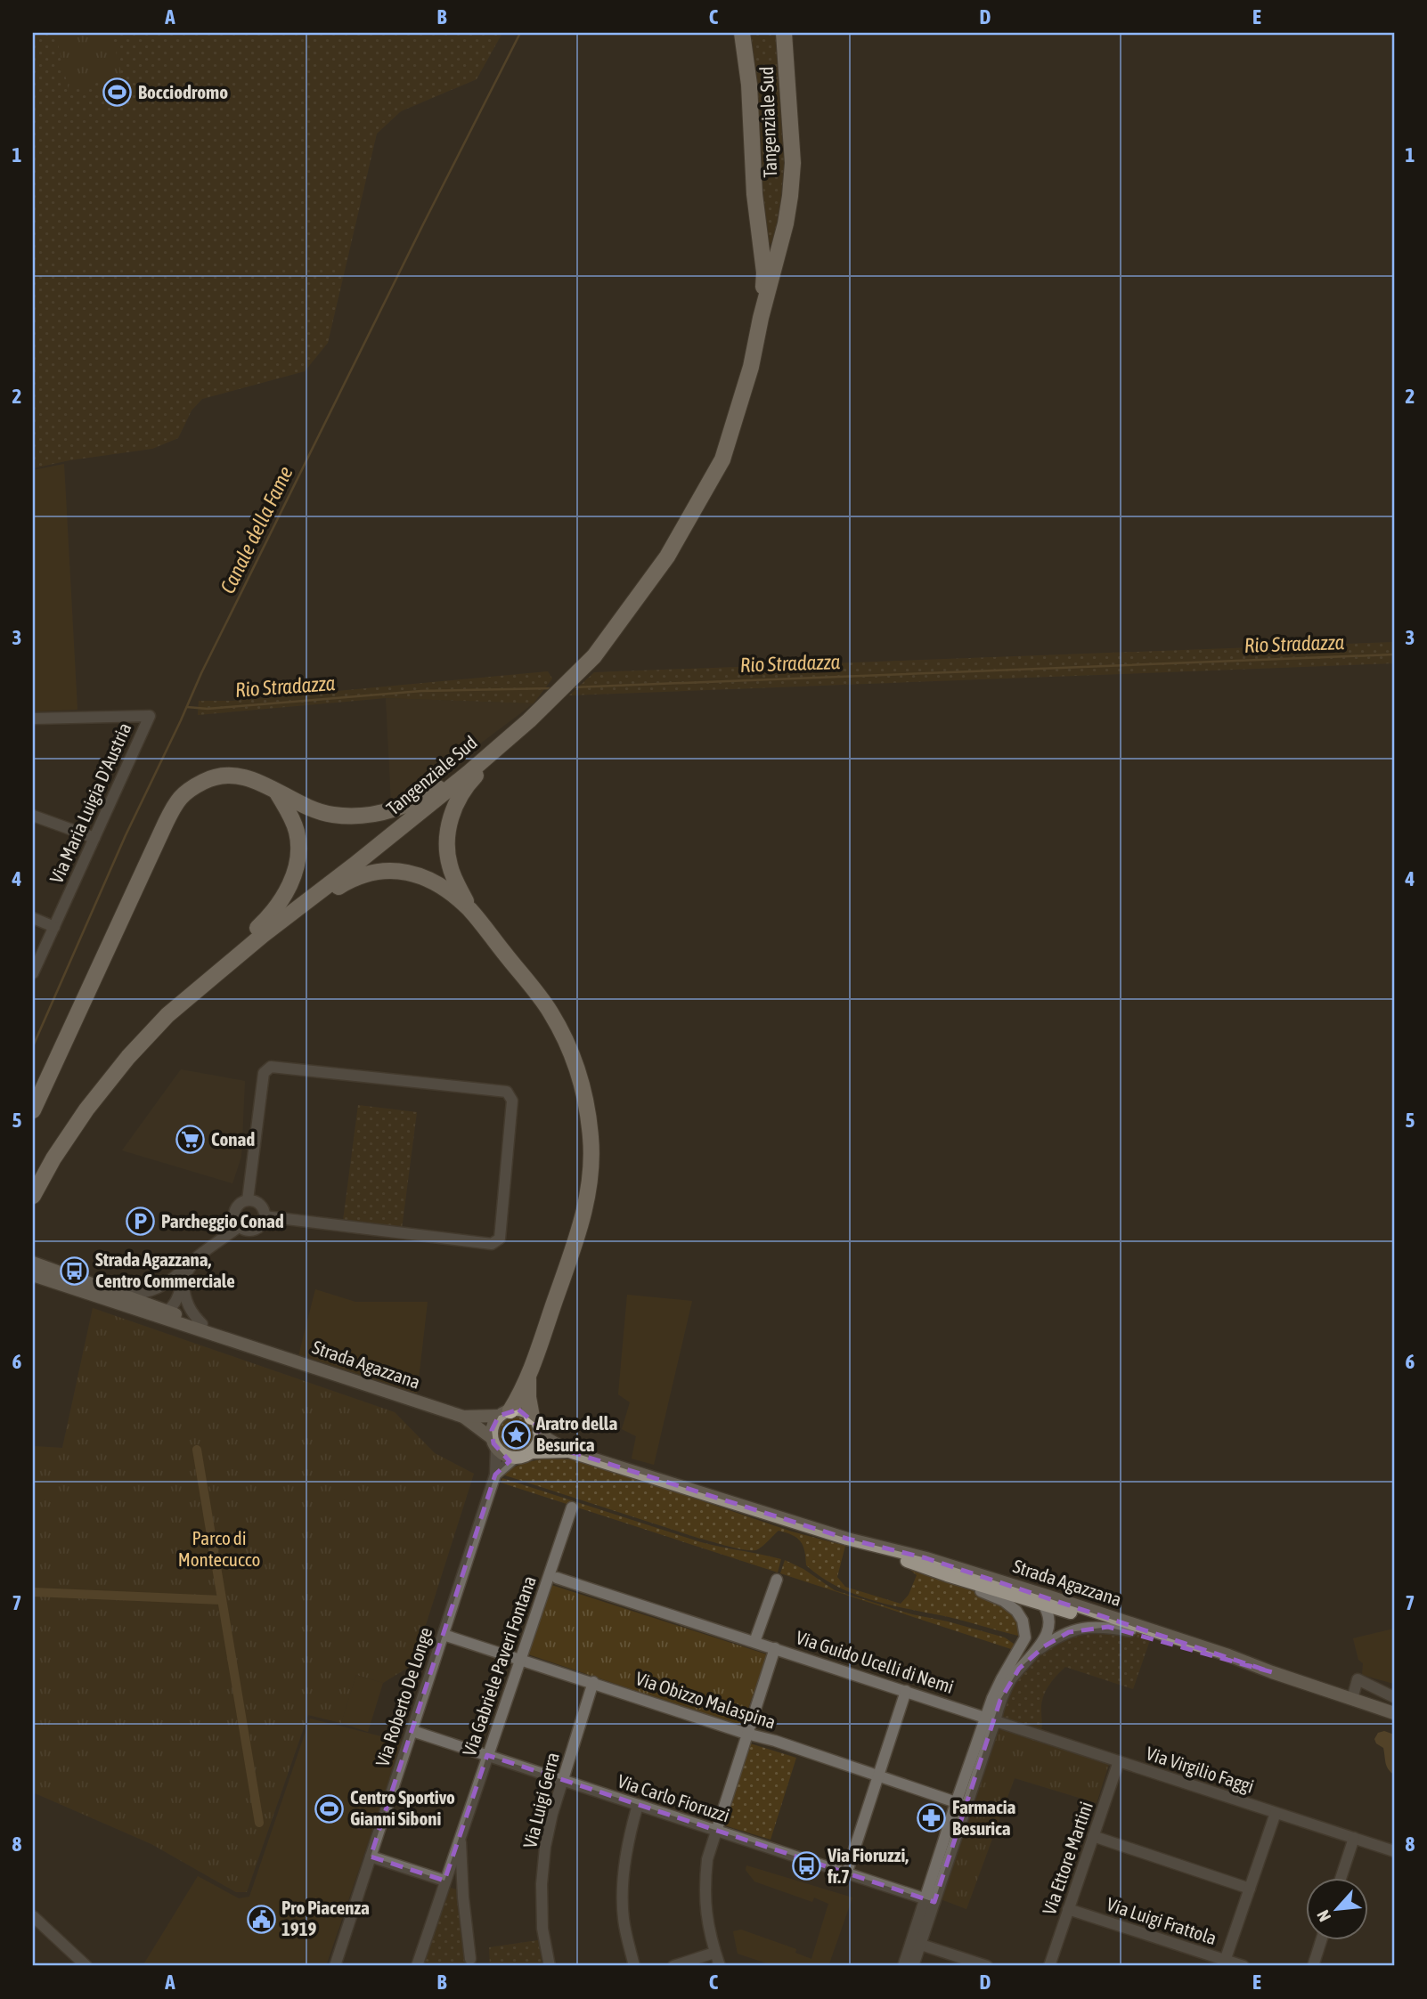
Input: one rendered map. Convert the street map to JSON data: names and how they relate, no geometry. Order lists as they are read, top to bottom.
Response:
{
  "streets": {
    "main road": ["Tangenziale Sud", "Strada Agazzana"],
    "street": [
      "Via Maria Luigia D'Austria",
      "Via Guido Ucelli di Nemi",
      "Via Gabriele Paveri Fontana",
      "Via Roberto De Longe",
      "Via Obizzo Malaspina",
      "Via Virgilio Faggi",
      "Via Carlo Fioruzzi",
      "Via Luigi Gerra",
      "Via Ettore Martini",
      "Via Luigi Frattola"
    ]
  },
  "crossings": [
    ["Strada Agazzana", "Via Guido Ucelli di Nemi"],
    ["Strada Agazzana", "Via Roberto De Longe"],
    ["Strada Agazzana", "Via Virgilio Faggi"],
    ["Via Guido Ucelli di Nemi", "Via Virgilio Faggi"],
    ["Via Gabriele Paveri Fontana", "Via Obizzo Malaspina"],
    ["Via Gabriele Paveri Fontana", "Via Carlo Fioruzzi"],
    ["Via Roberto De Longe", "Via Obizzo Malaspina"],
    ["Via Roberto De Longe", "Via Carlo Fioruzzi"],
    ["Via Obizzo Malaspina", "Via Luigi Gerra"],
    ["Via Virgilio Faggi", "Via Ettore Martini"],
    ["Via Carlo Fioruzzi", "Via Luigi Gerra"],
    ["Via Ettore Martini", "Via Luigi Frattola"]
  ],
  "water": ["Canale della Fame", "Rio Stradazza"],
  "parks": ["Parco di Montecucco"],
  "places": {
    "sports": ["Bocciodromo", "Centro Sportivo Gianni Siboni"],
    "supermarket": ["Conad"],
    "parking": ["Parcheggio Conad"],
    "bus stop": ["Strada Agazzana, Centro Commerciale", "Via Fioruzzi, fr.7"],
    "place": ["Aratro della Besurica"],
    "pharmacy": ["Farmacia Besurica"],
    "public building": ["Pro Piacenza 1919"]
  },
  "north": "bottom left",
  "grid": {
    "columns": [
      "A",
      "B",
      "C",
      "D",
      "E"
    ],
    "rows": [
      "1",
      "2",
      "3",
      "4",
      "5",
      "6",
      "7",
      "8"
    ]
  }
}
